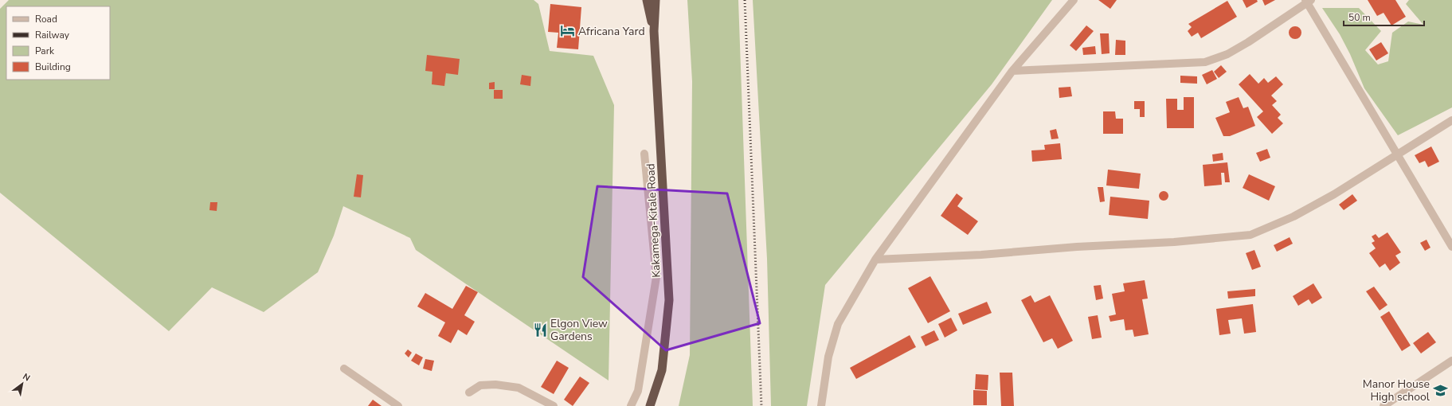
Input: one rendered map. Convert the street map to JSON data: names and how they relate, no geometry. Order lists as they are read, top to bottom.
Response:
{
  "streets": {
    "highway": ["Kakamega-Kitale Road"]
  },
  "places": {
    "hotel": ["Africana Yard"],
    "restaurant": ["Elgon View Gardens"],
    "school or university": ["Manor House High school"]
  },
  "legend": [
    "Road",
    "Railway",
    "Park",
    "Building"
  ],
  "scale_bar": "50 m",
  "north": "top right"
}
